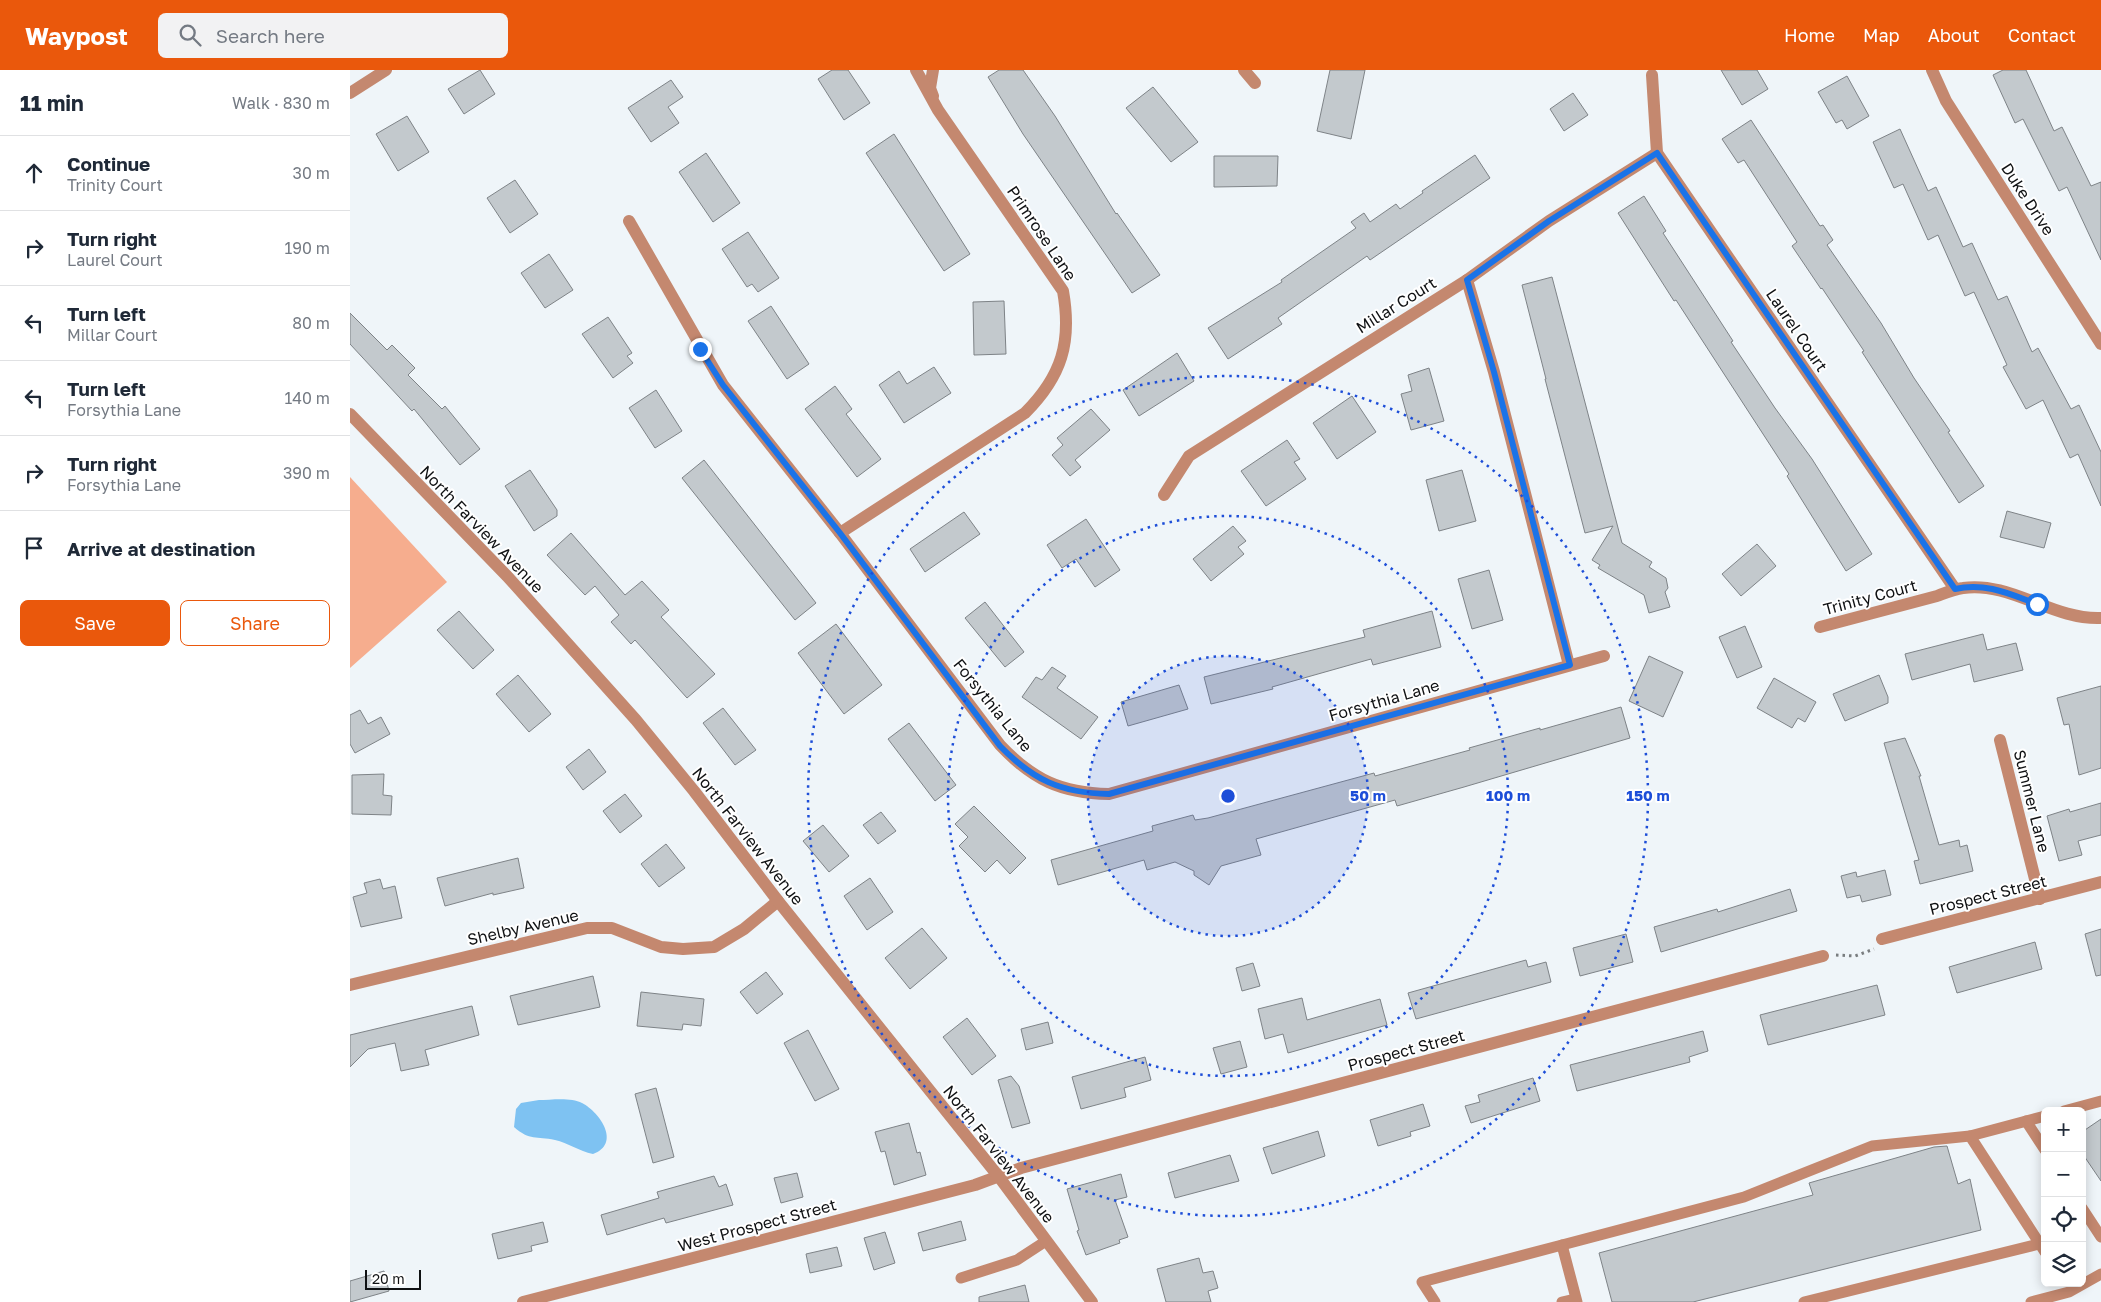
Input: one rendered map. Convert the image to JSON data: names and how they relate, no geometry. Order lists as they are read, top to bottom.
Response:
{
  "streets": {
    "street": [
      "Duke Drive",
      "Primrose Lane",
      "Millar Court",
      "Laurel Court",
      "North Farview Avenue",
      "Trinity Court",
      "Forsythia Lane",
      "Summer Lane",
      "Prospect Street",
      "Shelby Avenue",
      "West Prospect Street"
    ]
  },
  "crossings": [
    ["Primrose Lane", "Forsythia Lane"],
    ["Millar Court", "Laurel Court"],
    ["Laurel Court", "Trinity Court"],
    ["North Farview Avenue", "Prospect Street"],
    ["North Farview Avenue", "Shelby Avenue"],
    ["North Farview Avenue", "West Prospect Street"],
    ["Summer Lane", "Prospect Street"],
    ["Prospect Street", "West Prospect Street"]
  ],
  "scale_bar": "20 m",
  "page": {
    "header": "Waypost",
    "search": "Search here",
    "nav": [
      "Home",
      "Map",
      "About",
      "Contact"
    ],
    "heading": ["11 min", "Walk · 830 m"],
    "list": [
      ["Continue", "Trinity Court", "30 m"],
      ["Turn right", "Laurel Court", "190 m"],
      ["Turn left", "Millar Court", "80 m"],
      ["Turn left", "Forsythia Lane", "140 m"],
      ["Turn right", "Forsythia Lane", "390 m"],
      "Arrive at destination"
    ],
    "buttons": ["Save", "Share"],
    "map_buttons": ["+", "−"],
    "scale": "20 m"
  },
  "rings": ["50 m", "100 m", "150 m"]
}
